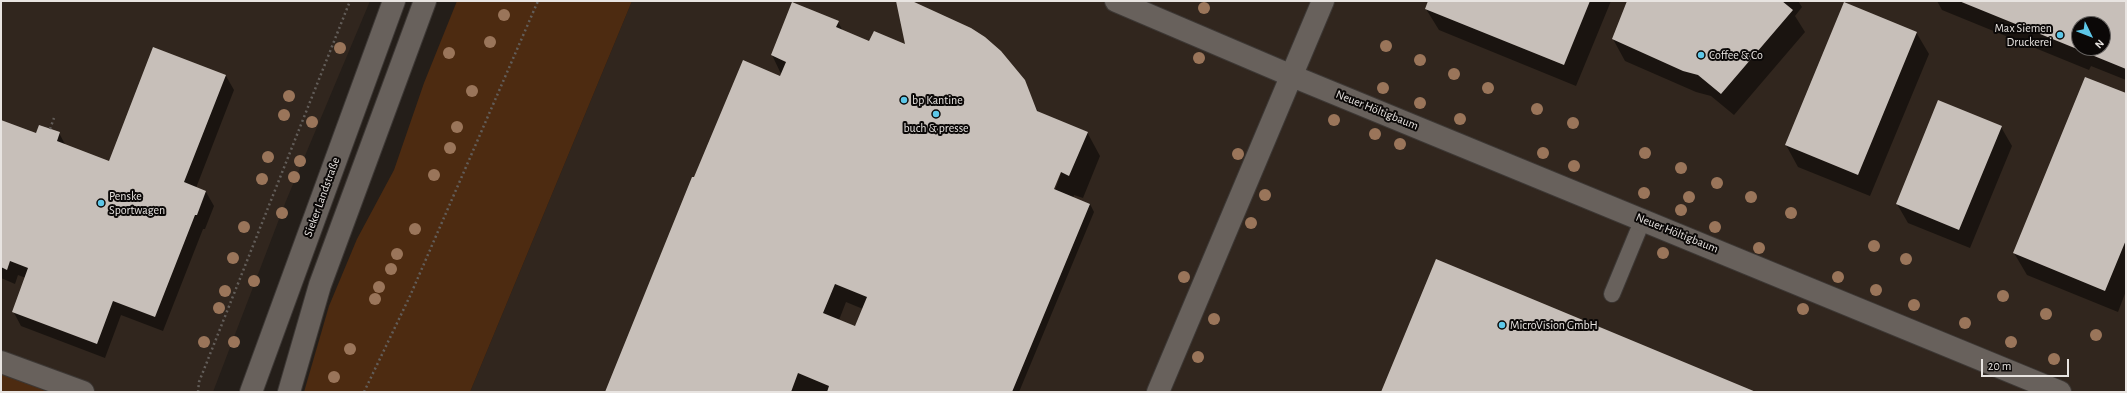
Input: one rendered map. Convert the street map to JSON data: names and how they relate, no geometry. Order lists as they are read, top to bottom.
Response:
{
  "streets": {
    "street": ["Neuer Höltigbaum", "Sieker Landstraße"]
  },
  "places": [
    "Max Siemen Druckerei",
    "Coffee & Co",
    "bp Kantine",
    "buch & presse",
    "Penske Sportwagen",
    "MicroVision GmbH"
  ],
  "scale_bar": "20 m",
  "north": "bottom right"
}
